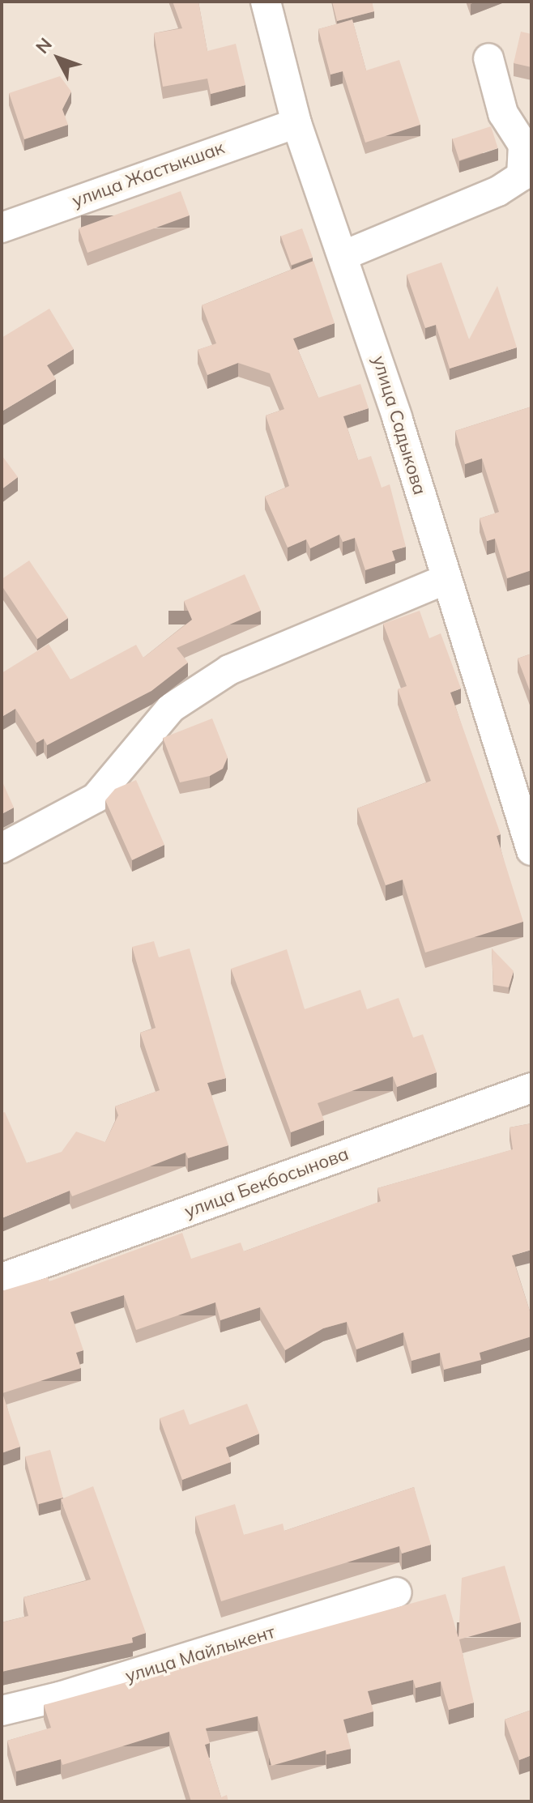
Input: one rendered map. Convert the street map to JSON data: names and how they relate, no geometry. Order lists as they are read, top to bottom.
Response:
{
  "streets": {
    "street": [
      "улица Жастыкшак",
      "улица Садыкова",
      "улица Бекбосынова",
      "улица Майлыкент"
    ]
  },
  "crossings": [
    ["улица Жастыкшак", "улица Садыкова"]
  ],
  "north": "top left"
}
